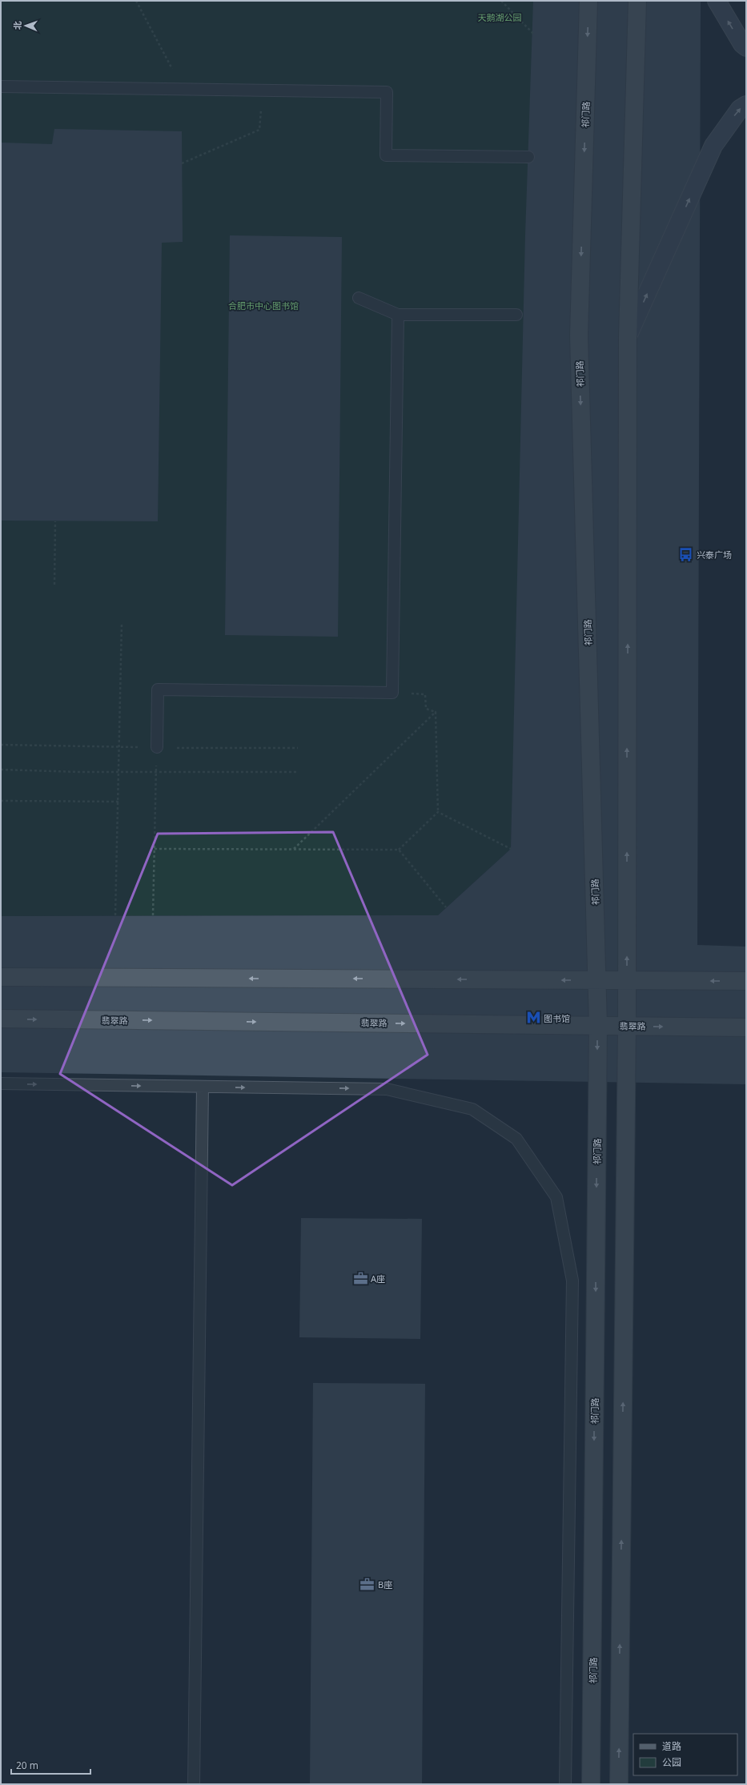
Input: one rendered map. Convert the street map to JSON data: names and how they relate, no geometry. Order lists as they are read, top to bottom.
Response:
{
  "streets": {
    "main road": ["祁门路", "翡翠路"]
  },
  "crossings": [
    ["祁门路", "翡翠路"]
  ],
  "parks": ["天鹅湖公园", "合肥市中心图书馆"],
  "places": {
    "bus stop": ["兴泰广场"],
    "metro station": ["图书馆"],
    "office": ["A座", "B座"]
  },
  "legend": ["道路", "公园"],
  "scale_bar": "20 m",
  "north": "left"
}
